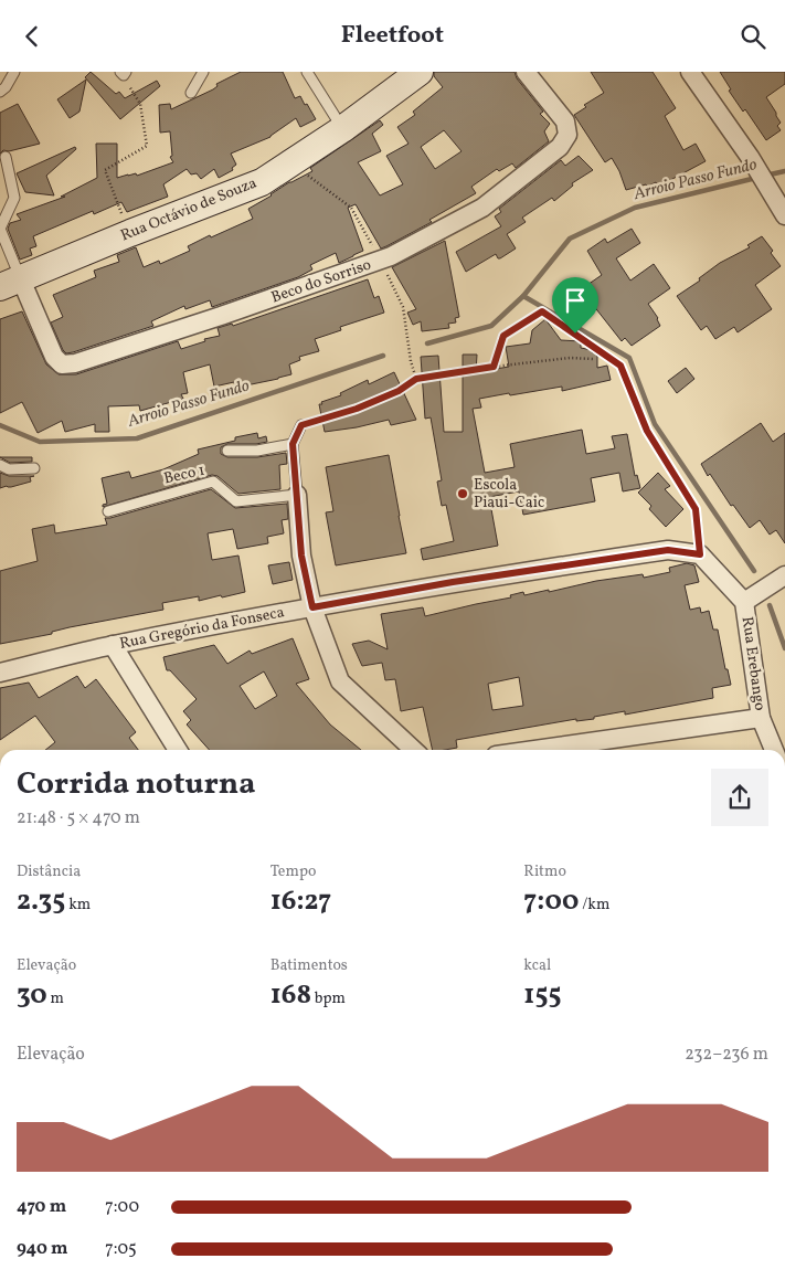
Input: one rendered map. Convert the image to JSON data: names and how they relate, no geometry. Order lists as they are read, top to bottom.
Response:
{
  "streets": {
    "street": [
      "Rua Octávio de Souza",
      "Beco do Sorriso",
      "Rua Gregório da Fonseca",
      "Rua Erebango"
    ],
    "lane": ["Beco 1"]
  },
  "crossings": [
    ["Rua Octávio de Souza", "Beco do Sorriso"],
    ["Rua Gregório da Fonseca", "Rua Erebango"]
  ],
  "water": ["Arroio Passo Fundo"],
  "places": ["Escola Piaui-Caic"],
  "page": {
    "header": "Fleetfoot",
    "heading": ["Corrida noturna", "21:48 · 5 × 470 m"],
    "stats": [
      ["Distância", "2.35 km"],
      ["Tempo", "16:27"],
      ["Ritmo", "7:00 /km"],
      ["Elevação", "30 m"],
      ["Batimentos", "168 bpm"],
      ["kcal", "155"]
    ],
    "chart": ["Elevação", "232–236 m"],
    "list": [
      {
        "name": "470 m",
        "note": "7:00"
      },
      {
        "name": "940 m",
        "note": "7:05"
      }
    ]
  }
}
